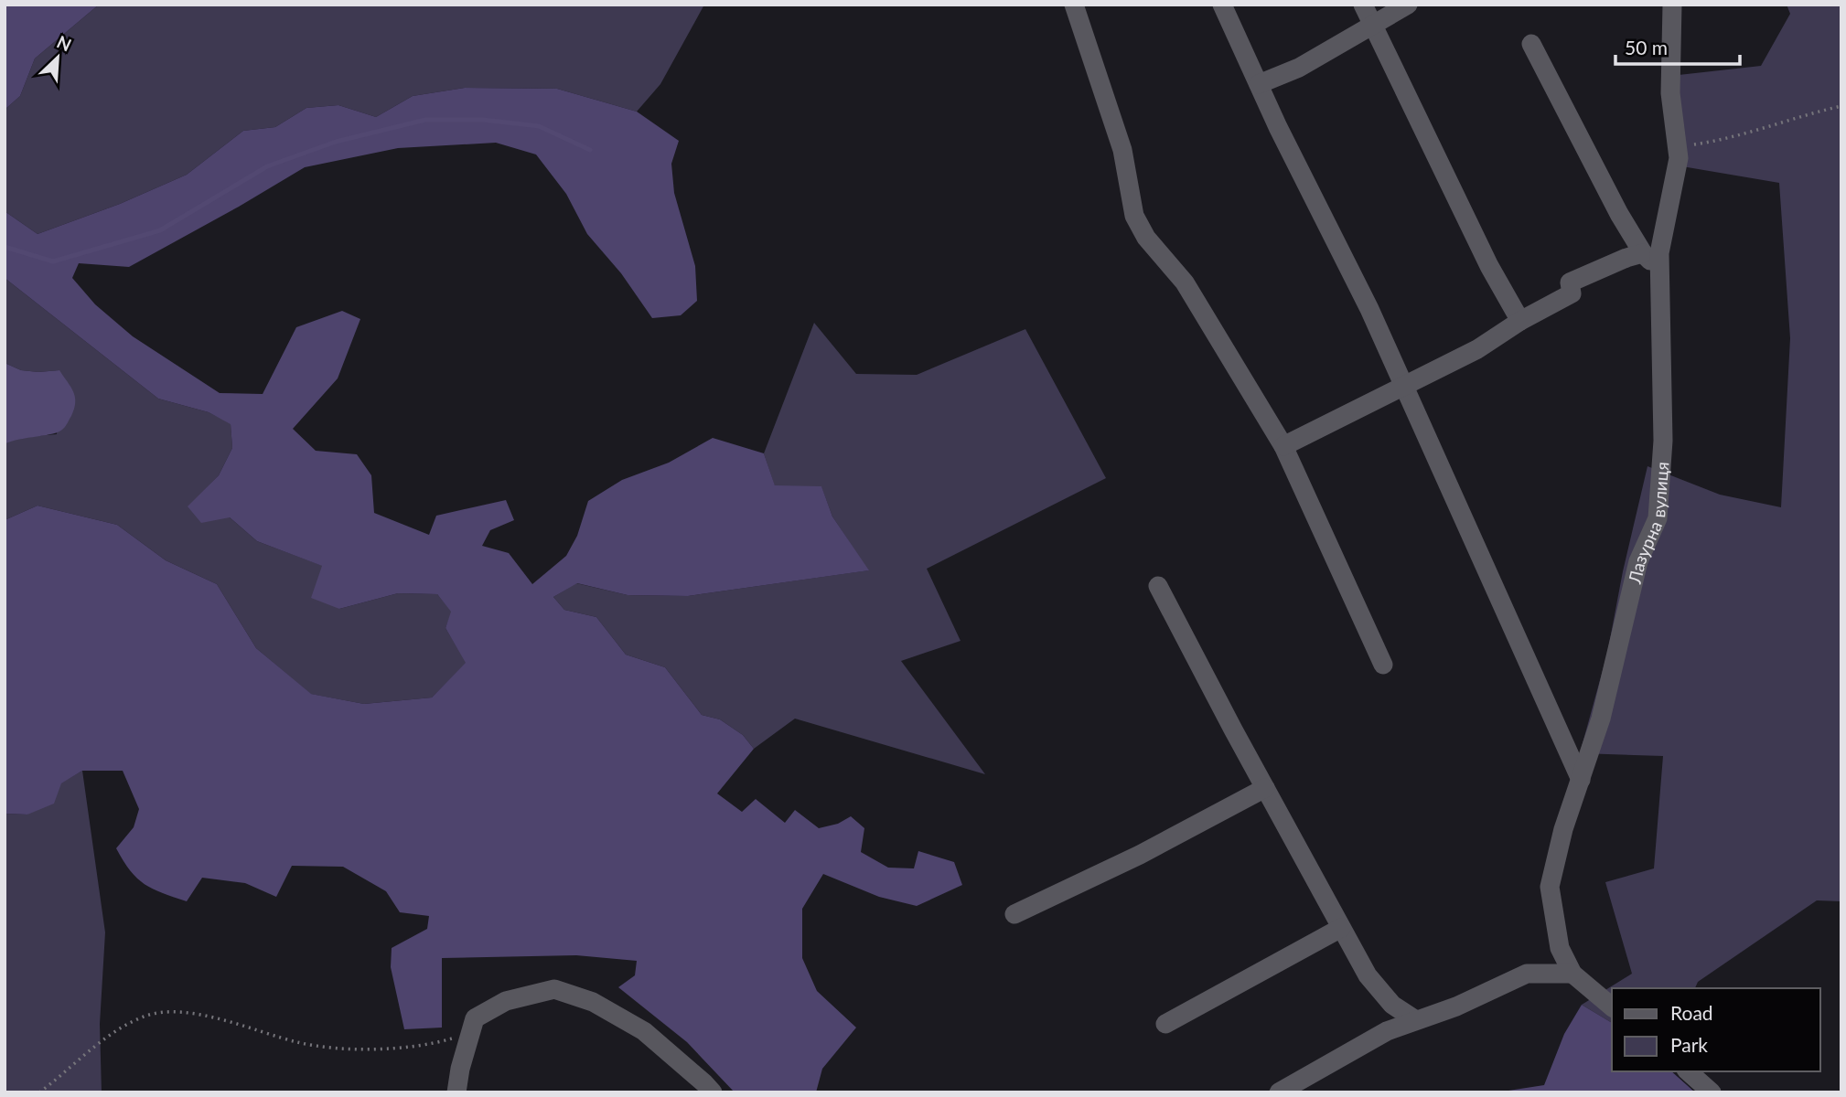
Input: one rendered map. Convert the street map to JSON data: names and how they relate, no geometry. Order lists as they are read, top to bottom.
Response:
{
  "streets": {
    "street": ["Лазурна вулиця"]
  },
  "legend": ["Road", "Park"],
  "scale_bar": "50 m",
  "north": "top right"
}
